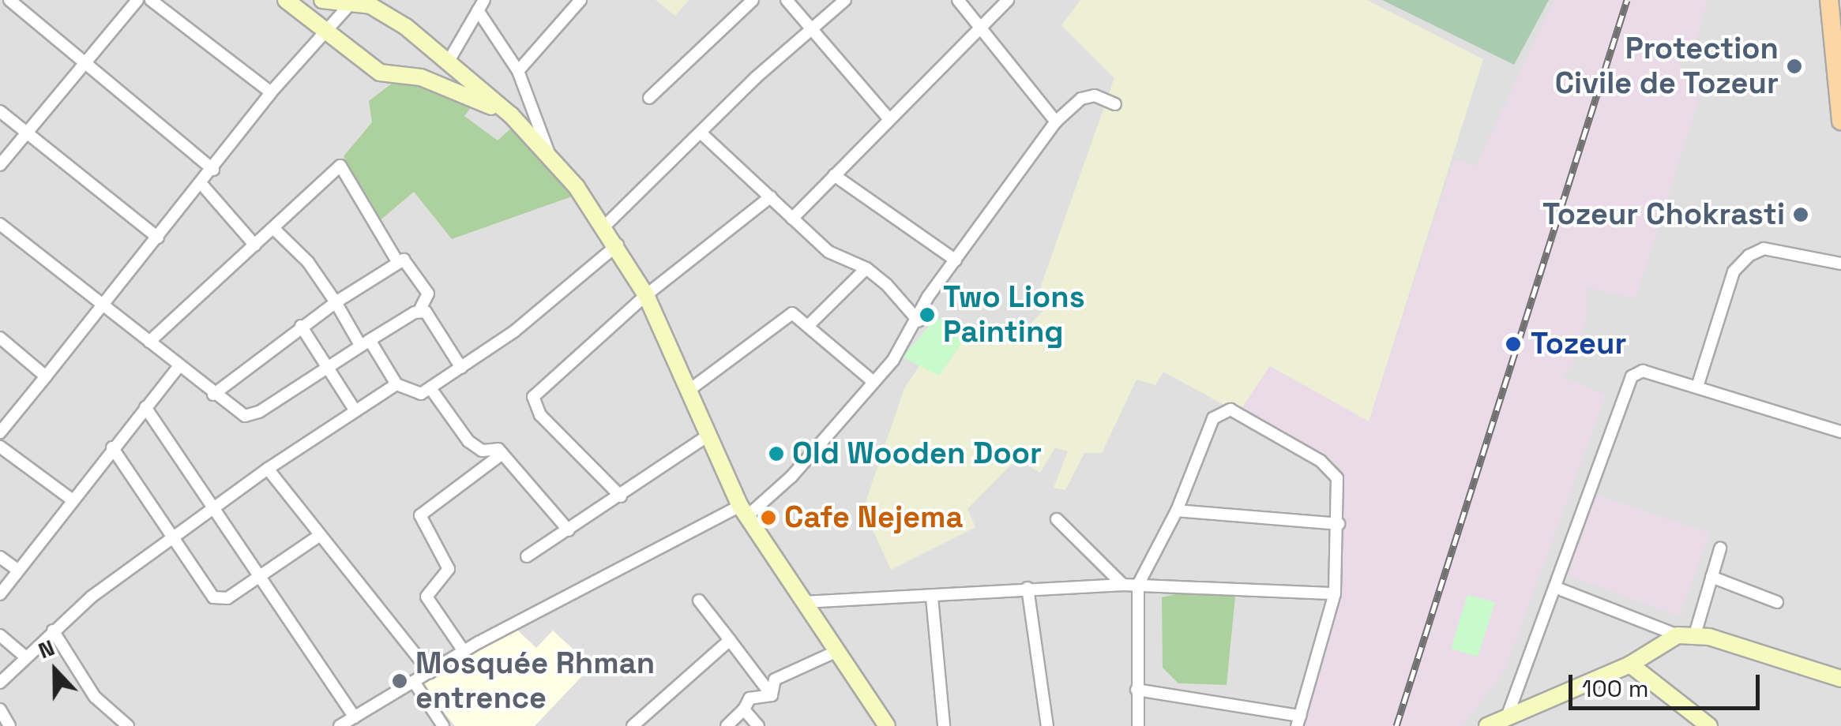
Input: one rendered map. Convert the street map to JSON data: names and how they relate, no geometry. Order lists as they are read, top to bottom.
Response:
{
  "places": [
    "Protection Civile de Tozeur",
    "Tozeur Chokrasti",
    "Two Lions Painting",
    "Tozeur",
    "Old Wooden Door",
    "Cafe Nejema",
    "Mosquée Rhman entrence"
  ],
  "scale_bar": "100 m",
  "north": "top"
}
